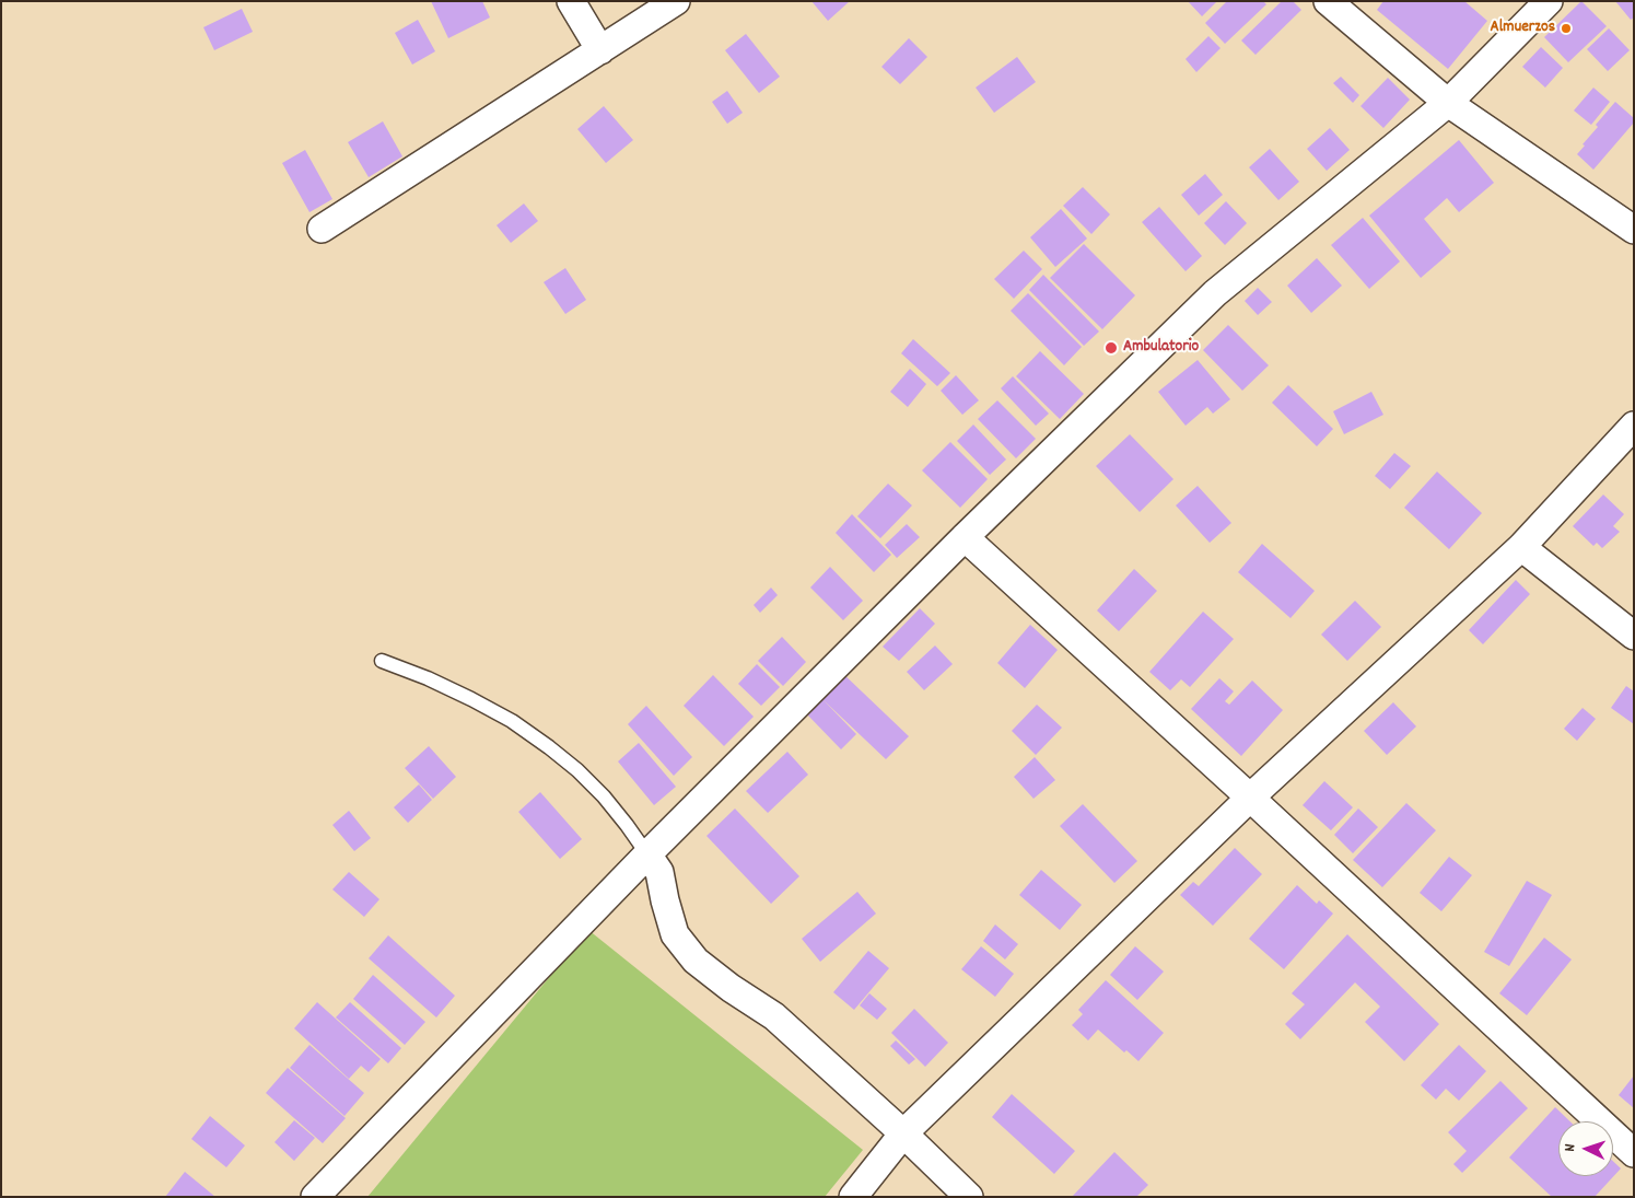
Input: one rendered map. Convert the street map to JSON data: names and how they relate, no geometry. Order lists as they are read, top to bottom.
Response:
{
  "places": ["Almuerzos", "Ambulatorio"],
  "north": "left"
}
